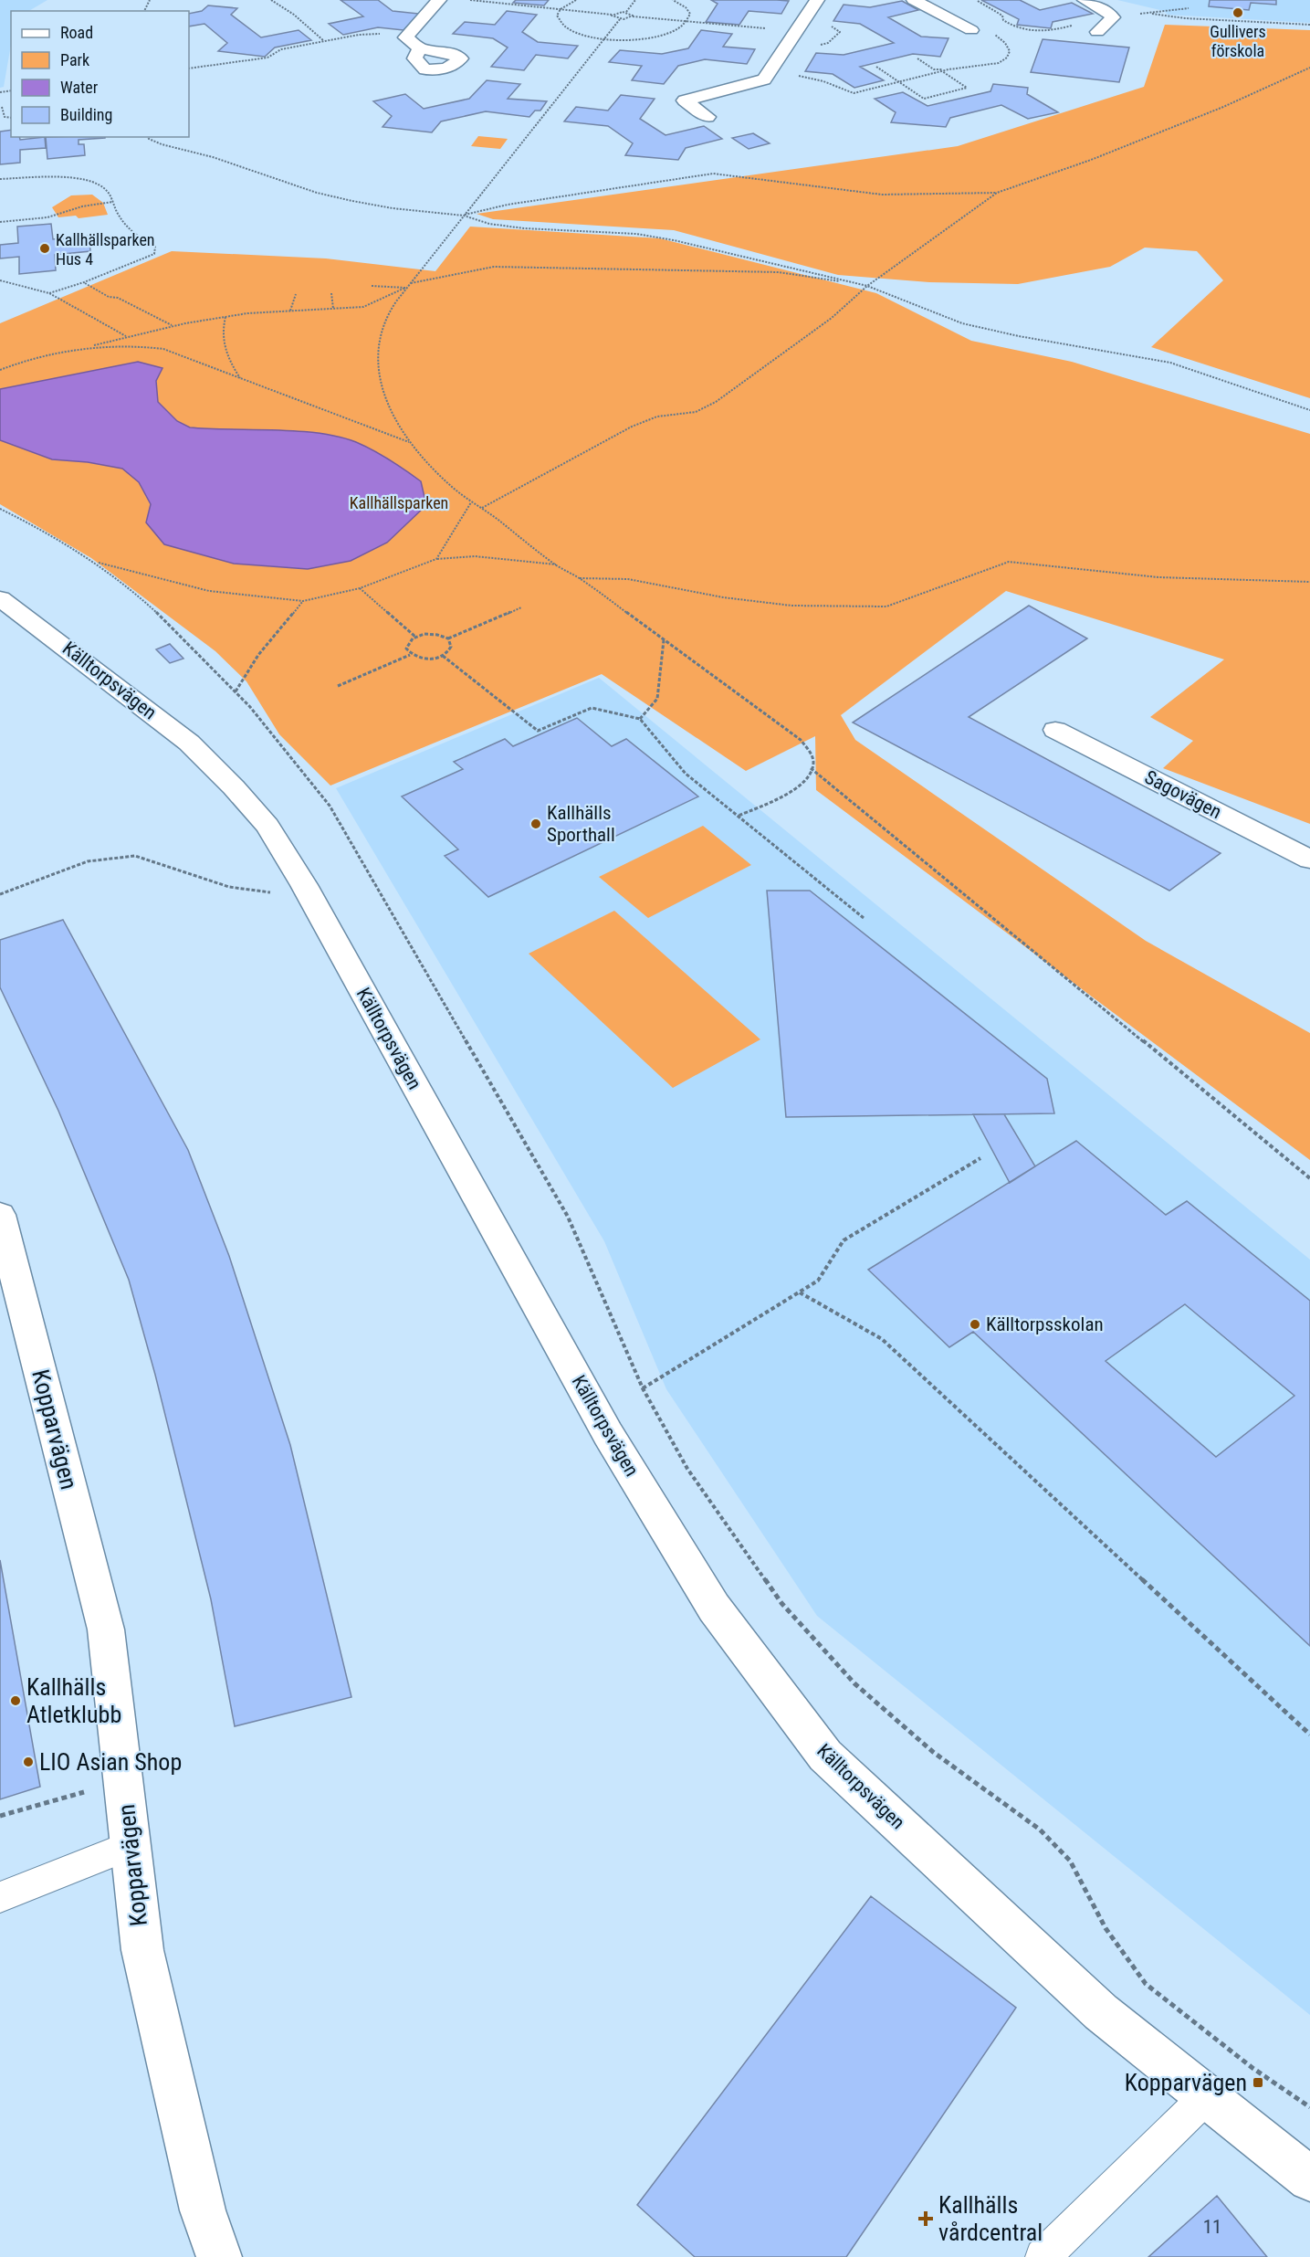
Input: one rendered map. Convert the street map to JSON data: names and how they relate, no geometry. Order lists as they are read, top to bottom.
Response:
{
  "streets": {
    "street": ["Källtorpsvägen", "Sagovägen", "Kopparvägen"]
  },
  "parks": ["Kallhällsparken"],
  "places": {
    "other": [
      "Gullivers förskola",
      "Kallhällsparken Hus 4",
      "Kallhälls Sporthall",
      "Källtorpsskolan",
      "Kallhälls Atletklubb",
      "LIO Asian Shop"
    ],
    "transit": ["Kopparvägen"],
    "health": ["Kallhälls vårdcentral"]
  },
  "house_numbers": ["11"],
  "legend": [
    "Road",
    "Park",
    "Water",
    "Building"
  ]
}
